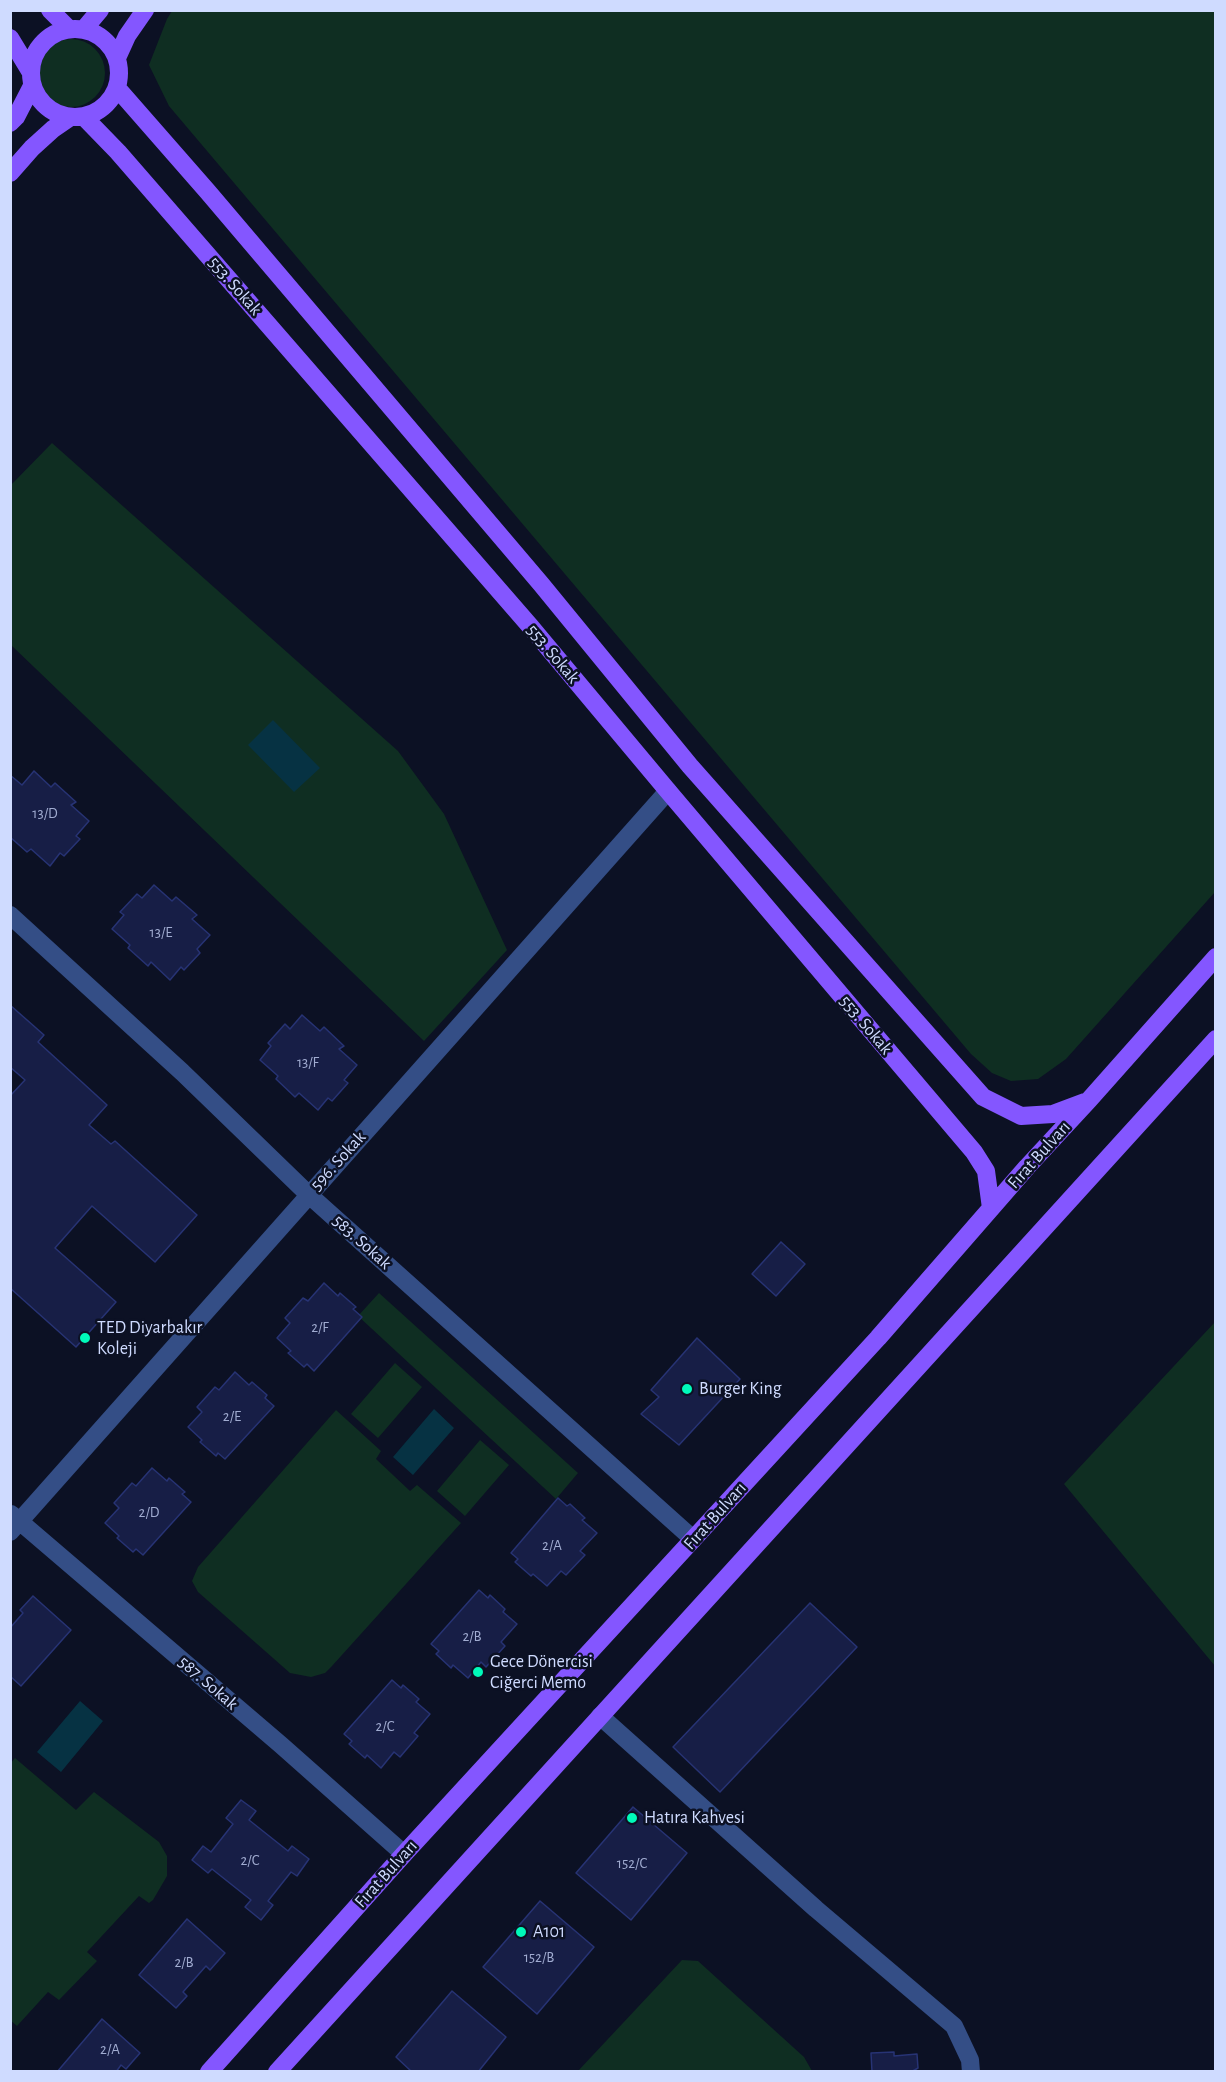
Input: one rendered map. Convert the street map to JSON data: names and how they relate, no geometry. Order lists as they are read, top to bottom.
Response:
{
  "streets": {
    "main road": ["553. Sokak", "Fırat Bulvarı"],
    "street": ["596. Sokak", "583. Sokak", "587. Sokak"]
  },
  "crossings": [
    ["553. Sokak", "Fırat Bulvarı"],
    ["553. Sokak", "596. Sokak"],
    ["Fırat Bulvarı", "583. Sokak"],
    ["Fırat Bulvarı", "587. Sokak"],
    ["596. Sokak", "583. Sokak"],
    ["596. Sokak", "587. Sokak"]
  ],
  "places": [
    "TED Diyarbakır Koleji",
    "Burger King",
    "Gece Dönercisi Ciğerci Memo",
    "Hatıra Kahvesi",
    "A101"
  ],
  "house_numbers": [
    "13/D",
    "13/E",
    "13/F",
    "2/F",
    "2/E",
    "2/D",
    "2/A",
    "2/B",
    "2/C",
    "2/C",
    "152/C",
    "152/B",
    "2/B",
    "2/A"
  ]
}
